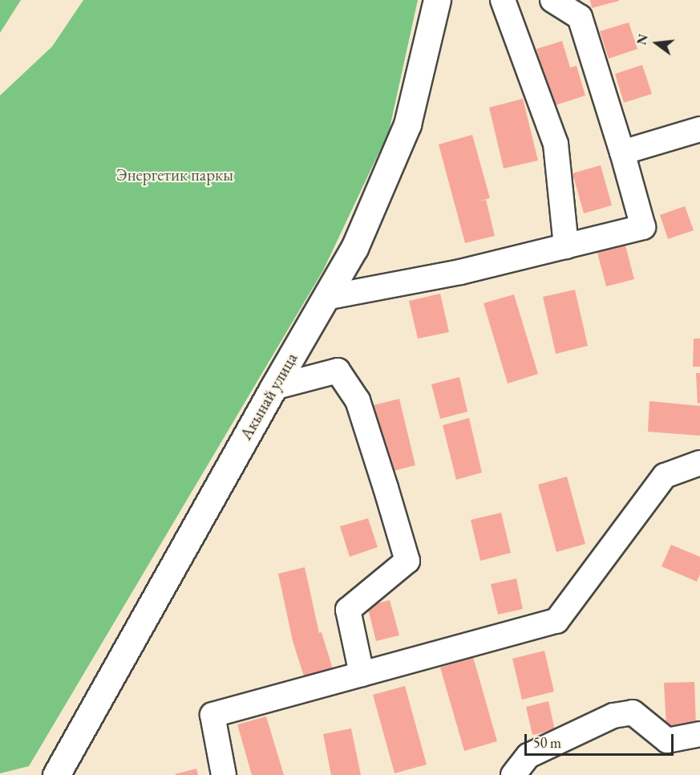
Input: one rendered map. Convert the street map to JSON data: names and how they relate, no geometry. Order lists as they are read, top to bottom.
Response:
{
  "streets": {
    "main road": ["Акынай улица"]
  },
  "parks": ["Энергетик паркы"],
  "scale_bar": "50 m",
  "north": "left"
}
